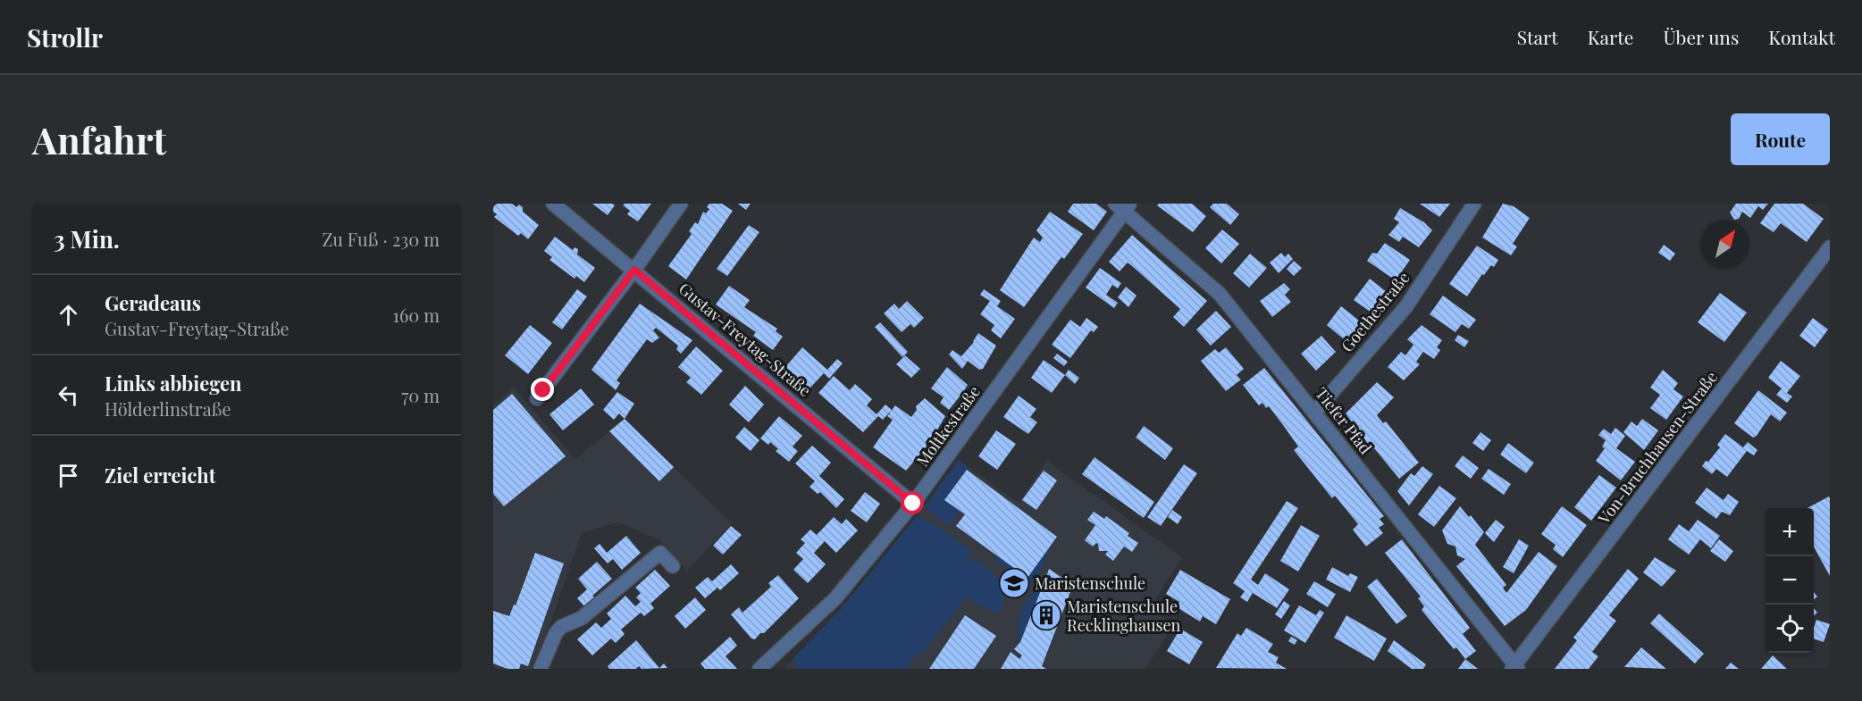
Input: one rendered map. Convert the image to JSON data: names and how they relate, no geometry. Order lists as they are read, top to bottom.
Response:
{
  "streets": {
    "street": [
      "Goethestraße",
      "Gustav-Freytag-Straße",
      "Tiefer Pfad",
      "Moltkestraße",
      "Von-Bruchhausen-Straße"
    ]
  },
  "crossings": [
    ["Goethestraße", "Tiefer Pfad"],
    ["Gustav-Freytag-Straße", "Moltkestraße"],
    ["Tiefer Pfad", "Moltkestraße"],
    ["Tiefer Pfad", "Von-Bruchhausen-Straße"]
  ],
  "places": {
    "school or university": ["Maristenschule"],
    "building": ["Maristenschule Recklinghausen"]
  },
  "north": "top right",
  "page": {
    "header": "Strollr",
    "nav": [
      "Start",
      "Karte",
      "Über uns",
      "Kontakt"
    ],
    "buttons": "Route",
    "title": "Anfahrt",
    "heading": ["3 Min.", "Zu Fuß · 230 m"],
    "list": [
      ["Geradeaus", "Gustav-Freytag-Straße", "160 m"],
      ["Links abbiegen", "Hölderlinstraße", "70 m"],
      "Ziel erreicht"
    ],
    "map_buttons": ["+", "−"]
  }
}
